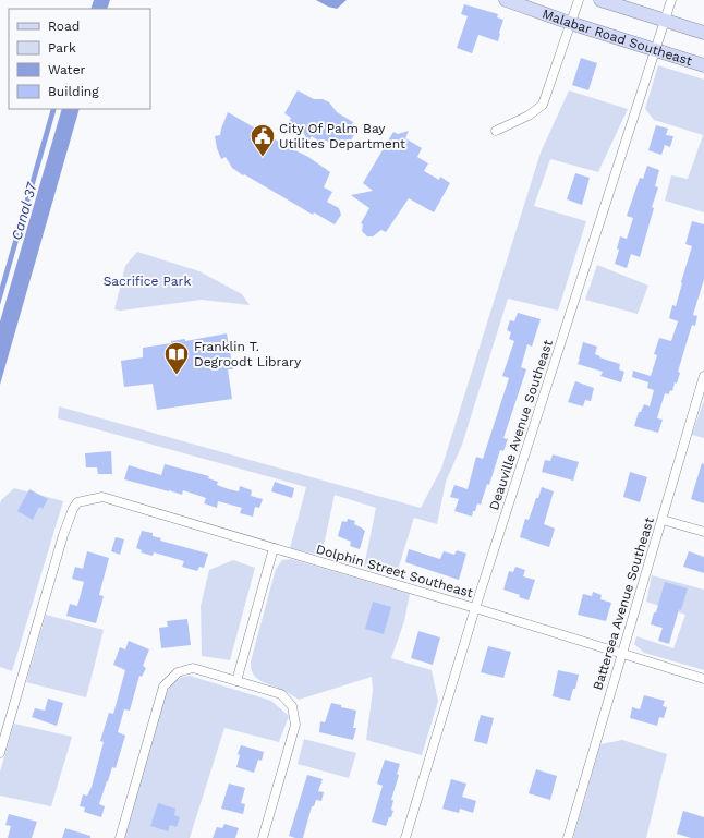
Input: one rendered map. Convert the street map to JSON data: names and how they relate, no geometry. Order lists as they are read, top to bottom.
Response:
{
  "streets": {
    "main road": ["Malabar Road Southeast"],
    "street": ["Deauville Avenue Southeast", "Dolphin Street Southeast", "Battersea Avenue Southeast"]
  },
  "crossings": [
    ["Malabar Road Southeast", "Deauville Avenue Southeast"],
    ["Deauville Avenue Southeast", "Dolphin Street Southeast"],
    ["Dolphin Street Southeast", "Battersea Avenue Southeast"]
  ],
  "water": ["Canal 37"],
  "parks": ["Sacrifice Park"],
  "places": {
    "public building": ["City Of Palm Bay Utilites Department"],
    "library": ["Franklin T. Degroodt Library"]
  },
  "legend": [
    "Road",
    "Park",
    "Water",
    "Building"
  ]
}
